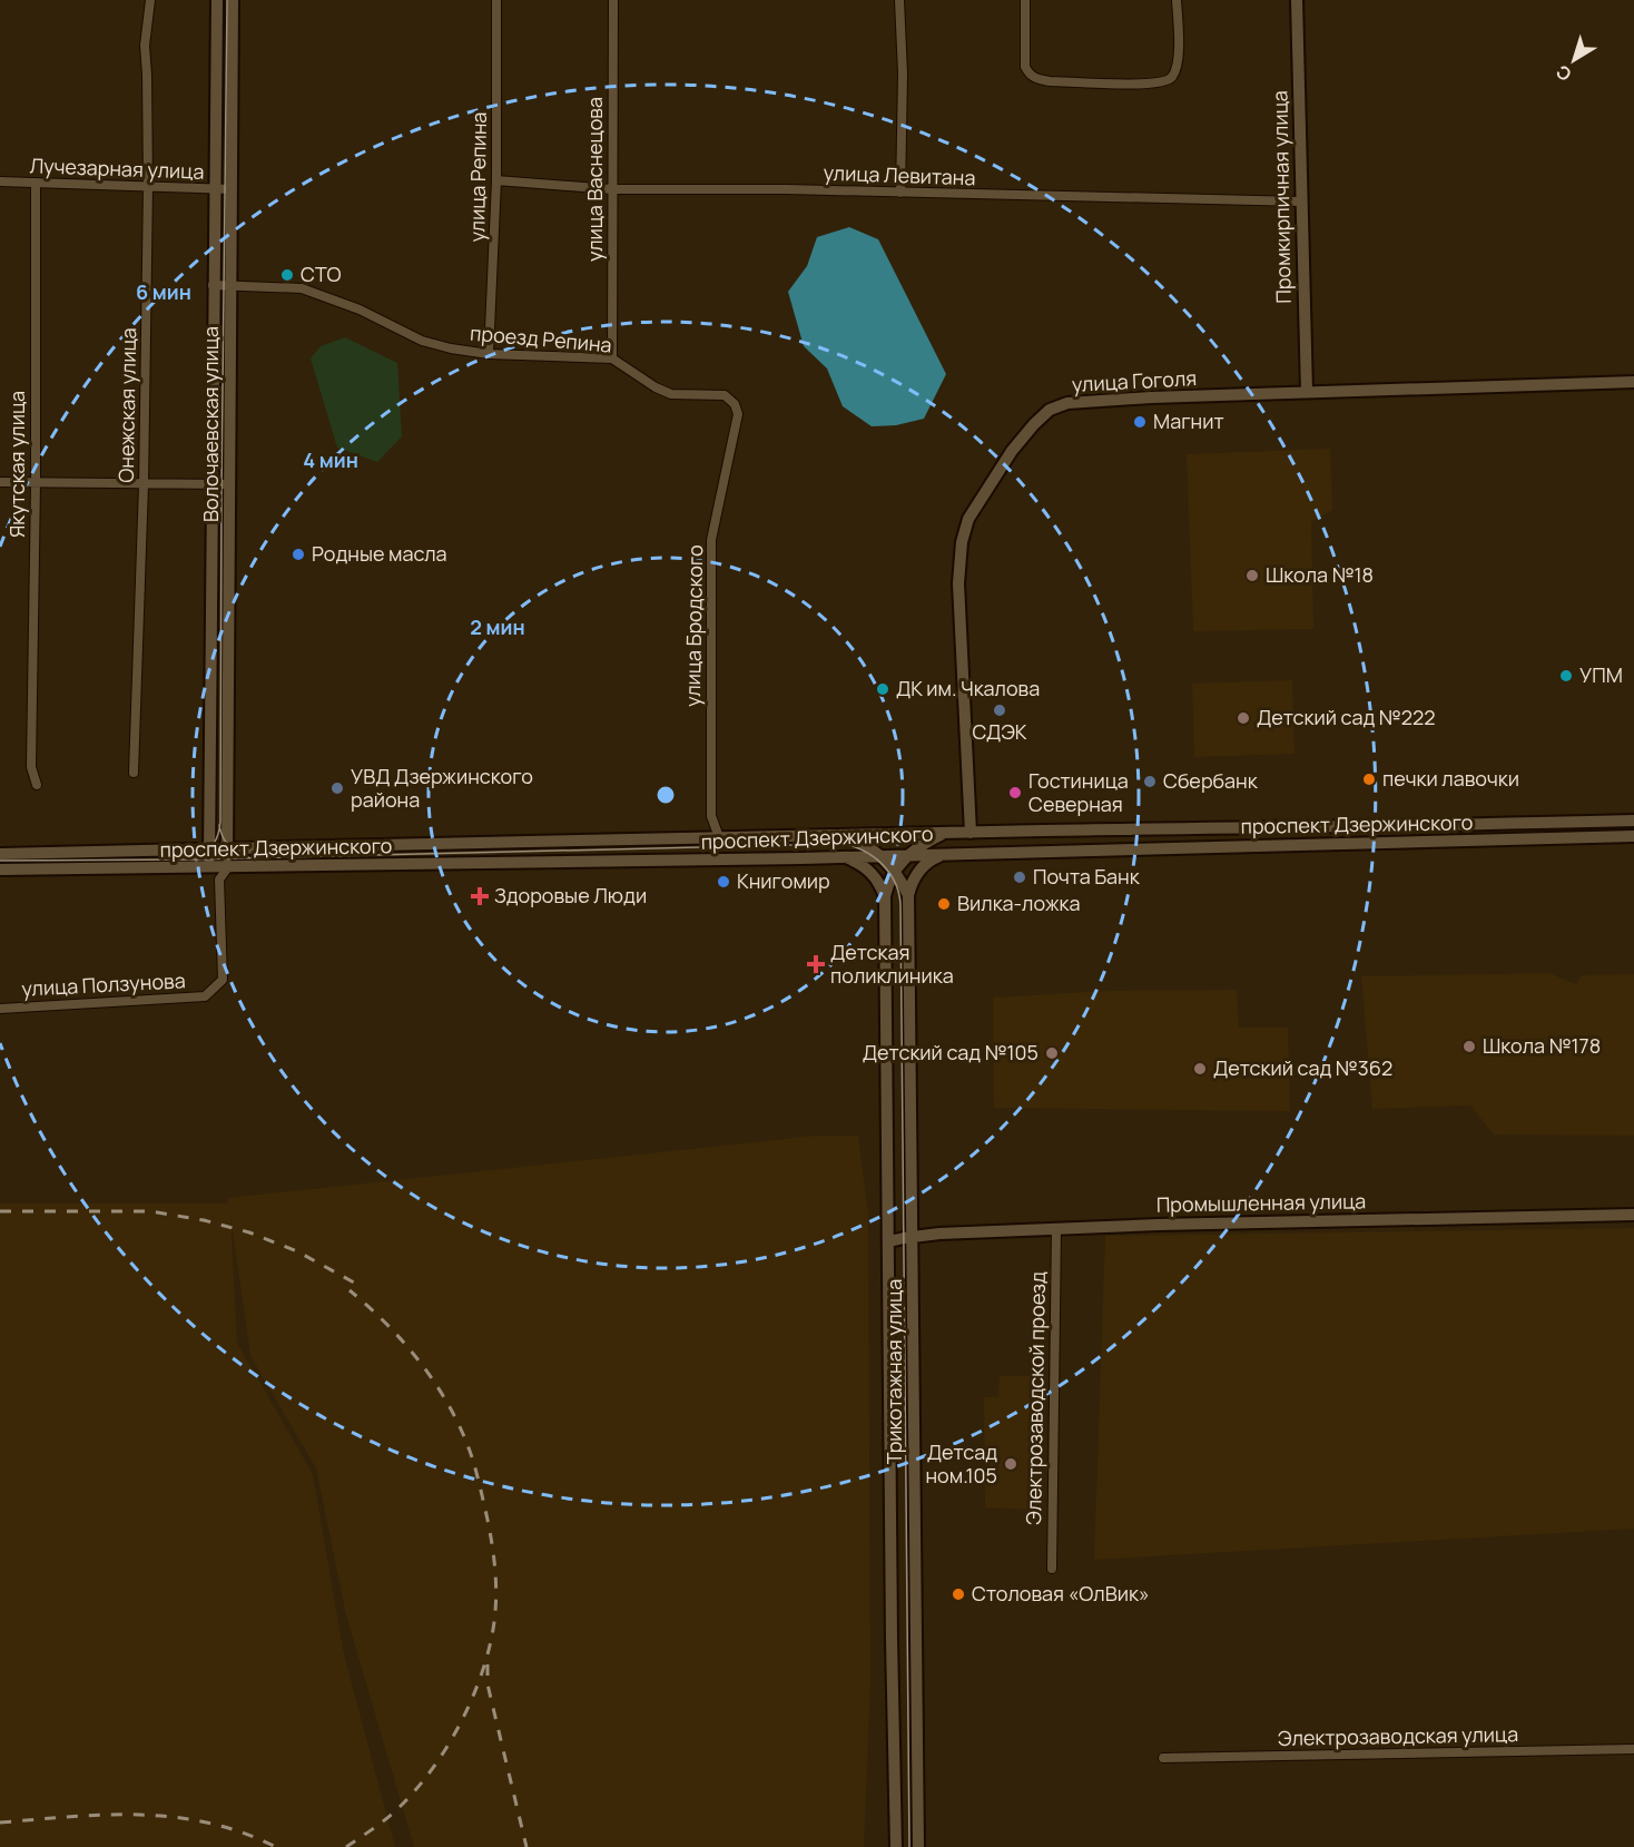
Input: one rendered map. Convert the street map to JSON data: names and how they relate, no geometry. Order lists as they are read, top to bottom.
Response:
{
  "streets": {
    "main road": [
      "Промкирпичная улица",
      "улица Гоголя",
      "Волочаевская улица",
      "проспект Дзержинского",
      "Промышленная улица",
      "Трикотажная улица"
    ],
    "street": [
      "Лучезарная улица",
      "улица Левитана",
      "улица Репина",
      "улица Васнецова",
      "проезд Репина",
      "Онежская улица",
      "Якутская улица",
      "улица Бродского",
      "улица Ползунова",
      "Электрозаводской проезд",
      "Электрозаводская улица"
    ]
  },
  "crossings": [
    ["Лучезарная улица", "Онежская улица"],
    ["Лучезарная улица", "Волочаевская улица"],
    ["Лучезарная улица", "Якутская улица"],
    ["улица Левитана", "улица Репина"],
    ["улица Левитана", "улица Васнецова"],
    ["улица Левитана", "Промкирпичная улица"],
    ["улица Репина", "проезд Репина"],
    ["улица Васнецова", "проезд Репина"],
    ["Промкирпичная улица", "улица Гоголя"],
    ["проезд Репина", "Волочаевская улица"],
    ["проезд Репина", "улица Бродского"],
    ["улица Гоголя", "проспект Дзержинского"],
    ["Волочаевская улица", "проспект Дзержинского"],
    ["улица Бродского", "проспект Дзержинского"],
    ["Промышленная улица", "Трикотажная улица"],
    ["Промышленная улица", "Электрозаводской проезд"]
  ],
  "places": {
    "other": [
      "СТО",
      "Магнит",
      "Родные масла",
      "Школа №18",
      "УПМ",
      "ДК им. Чкалова",
      "СДЭК",
      "Детский сад №222",
      "печки лавочки",
      "Сбербанк",
      "УВД Дзержинского района",
      "Гостиница Северная",
      "Почта Банк",
      "Книгомир",
      "Вилка-ложка",
      "Школа №178",
      "Детский сад №105",
      "Детский сад №362",
      "Детсад ном.105",
      "Столовая «ОлВик»"
    ],
    "health": ["Здоровые Люди", "Детская поликлиника"]
  },
  "north": "bottom left",
  "rings": ["6 мин", "4 мин", "2 мин"]
}
